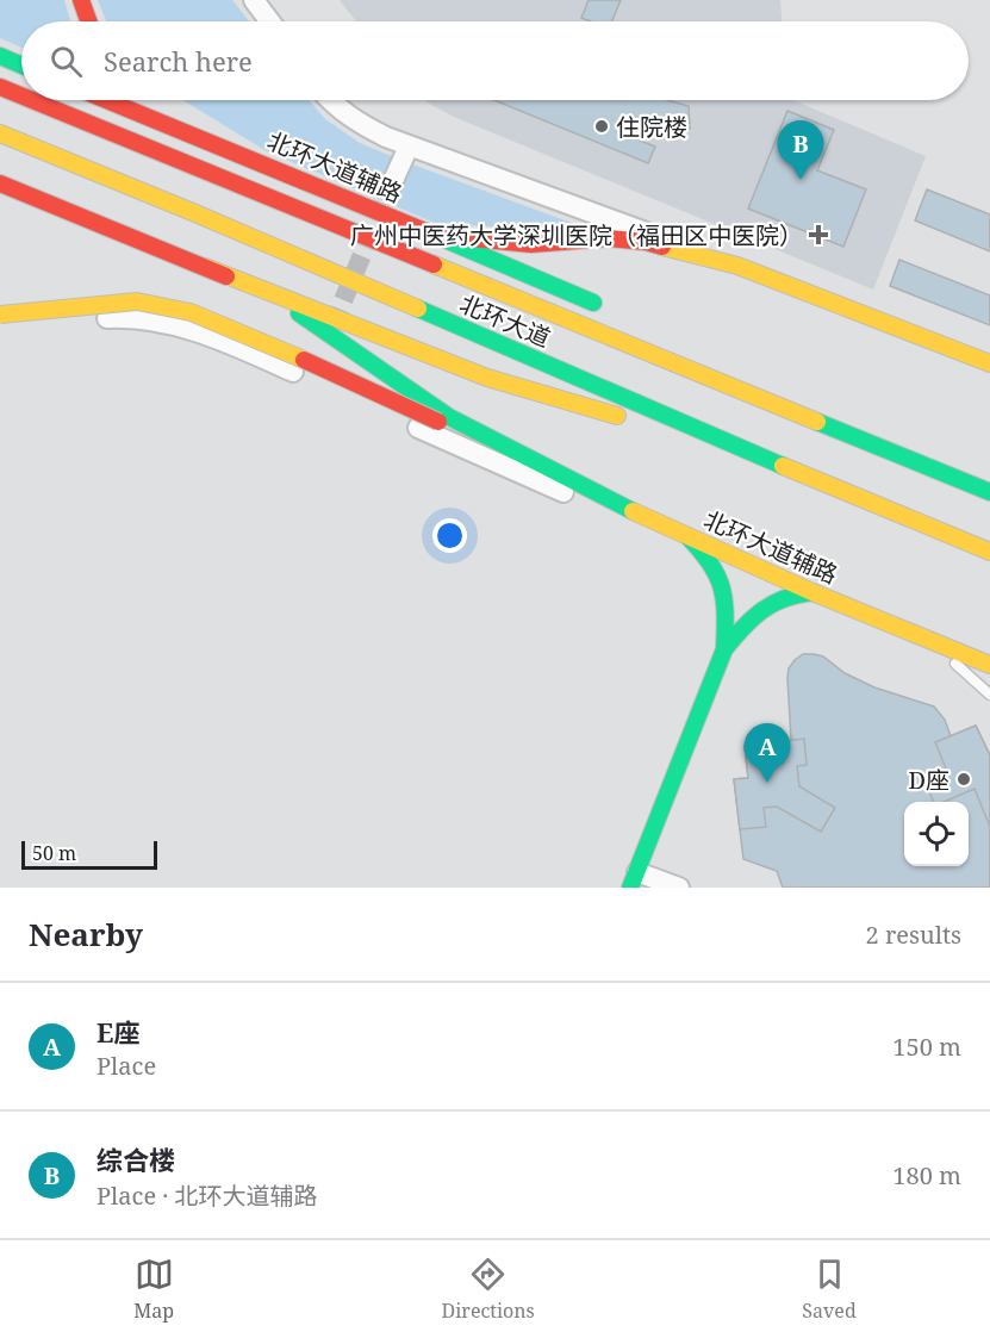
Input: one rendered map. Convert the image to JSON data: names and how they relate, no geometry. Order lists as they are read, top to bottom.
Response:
{
  "streets": {
    "main road": ["北环大道辅路", "北环大道"]
  },
  "places": {
    "other": ["住院楼", "D座"],
    "health": ["广州中医药大学深圳医院（福田区中医院）"]
  },
  "scale_bar": "50 m",
  "page": {
    "search": "Search here",
    "pins": ["B", "A"],
    "scale": "50 m",
    "heading": ["Nearby", "2 results"],
    "list": [
      {
        "mark": "A",
        "name": "E座",
        "note": "Place",
        "value": "150 m"
      },
      {
        "mark": "B",
        "name": "综合楼",
        "note": "Place · 北环大道辅路",
        "value": "180 m"
      }
    ],
    "nav": ["Map", "Directions", "Saved"]
  }
}
